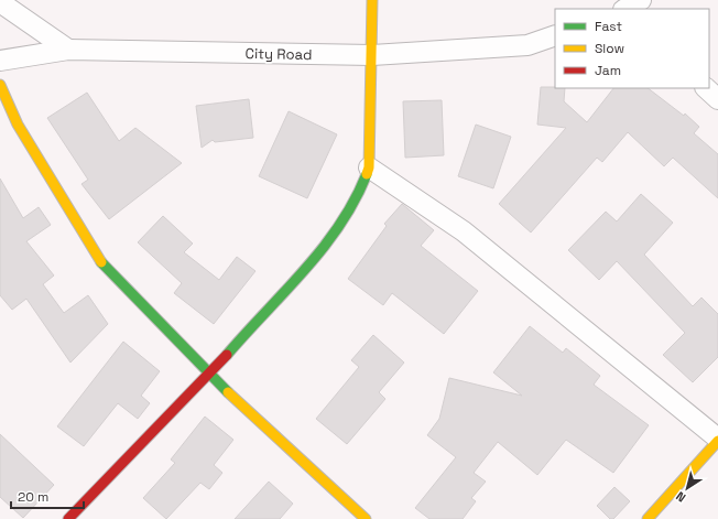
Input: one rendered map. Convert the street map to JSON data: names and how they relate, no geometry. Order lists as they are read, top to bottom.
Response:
{
  "streets": {
    "street": ["City Road"]
  },
  "legend": ["Fast", "Slow", "Jam"],
  "scale_bar": "20 m",
  "north": "bottom left"
}
